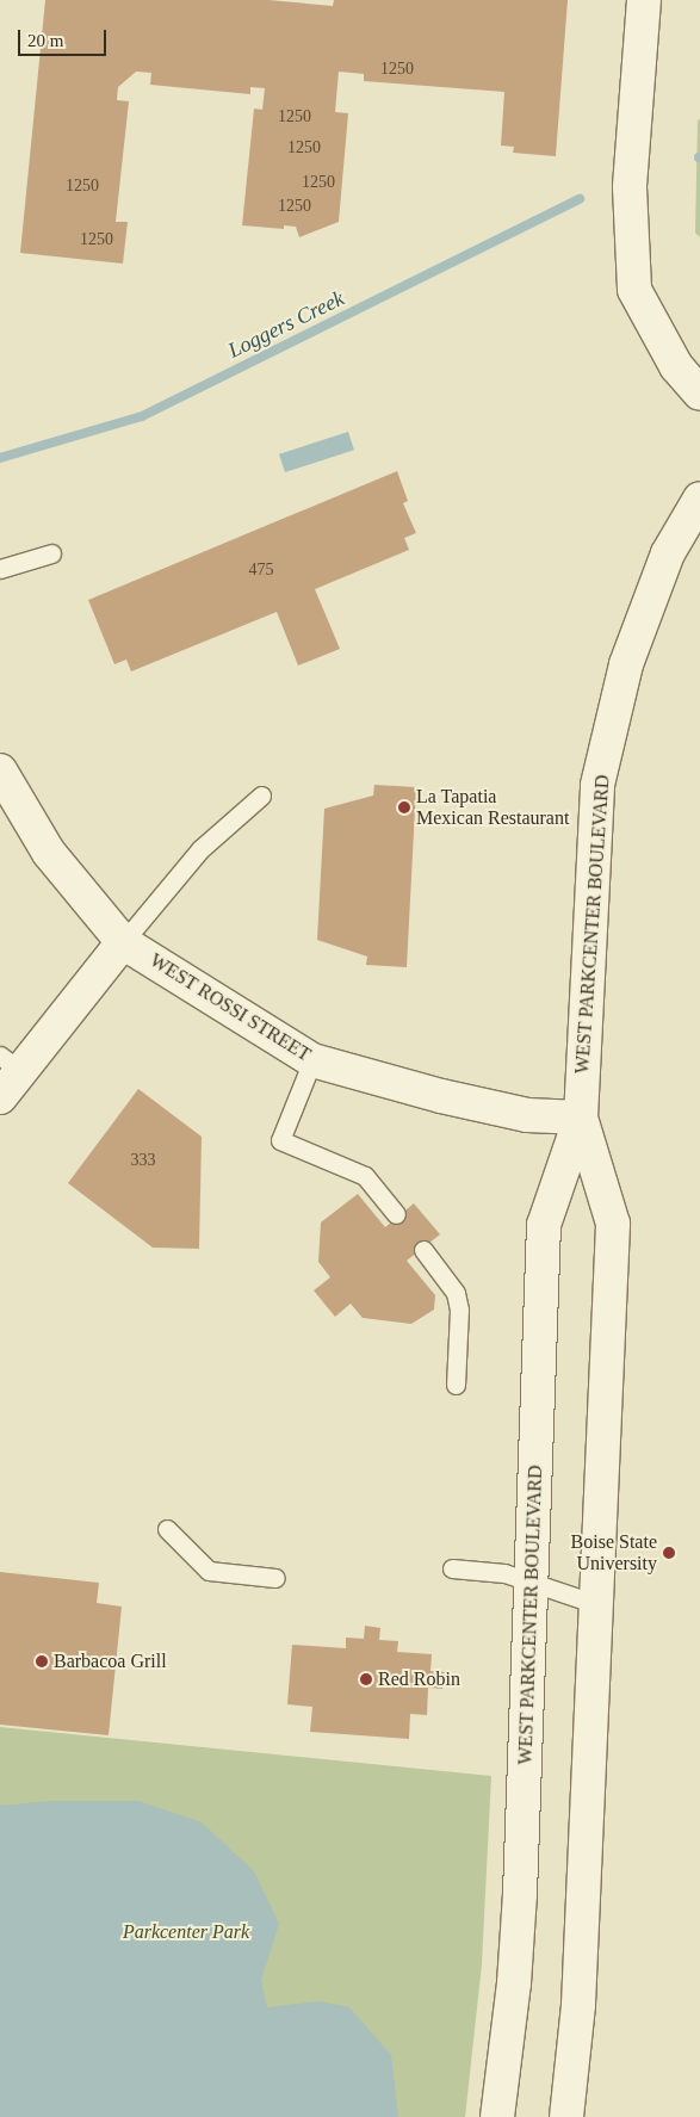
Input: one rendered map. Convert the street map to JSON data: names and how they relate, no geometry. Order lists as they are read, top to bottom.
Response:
{
  "streets": {
    "main road": ["WEST PARKCENTER BOULEVARD", "WEST ROSSI STREET"]
  },
  "crossings": [
    ["WEST PARKCENTER BOULEVARD", "WEST ROSSI STREET"]
  ],
  "water": ["Loggers Creek"],
  "parks": ["Parkcenter Park"],
  "places": [
    "La Tapatia Mexican Restaurant",
    "Boise State University",
    "Barbacoa Grill",
    "Red Robin"
  ],
  "house_numbers": [
    "1250",
    "1250",
    "1250",
    "1250",
    "1250",
    "1250",
    "1250",
    "475",
    "333"
  ],
  "scale_bar": "20 m"
}
